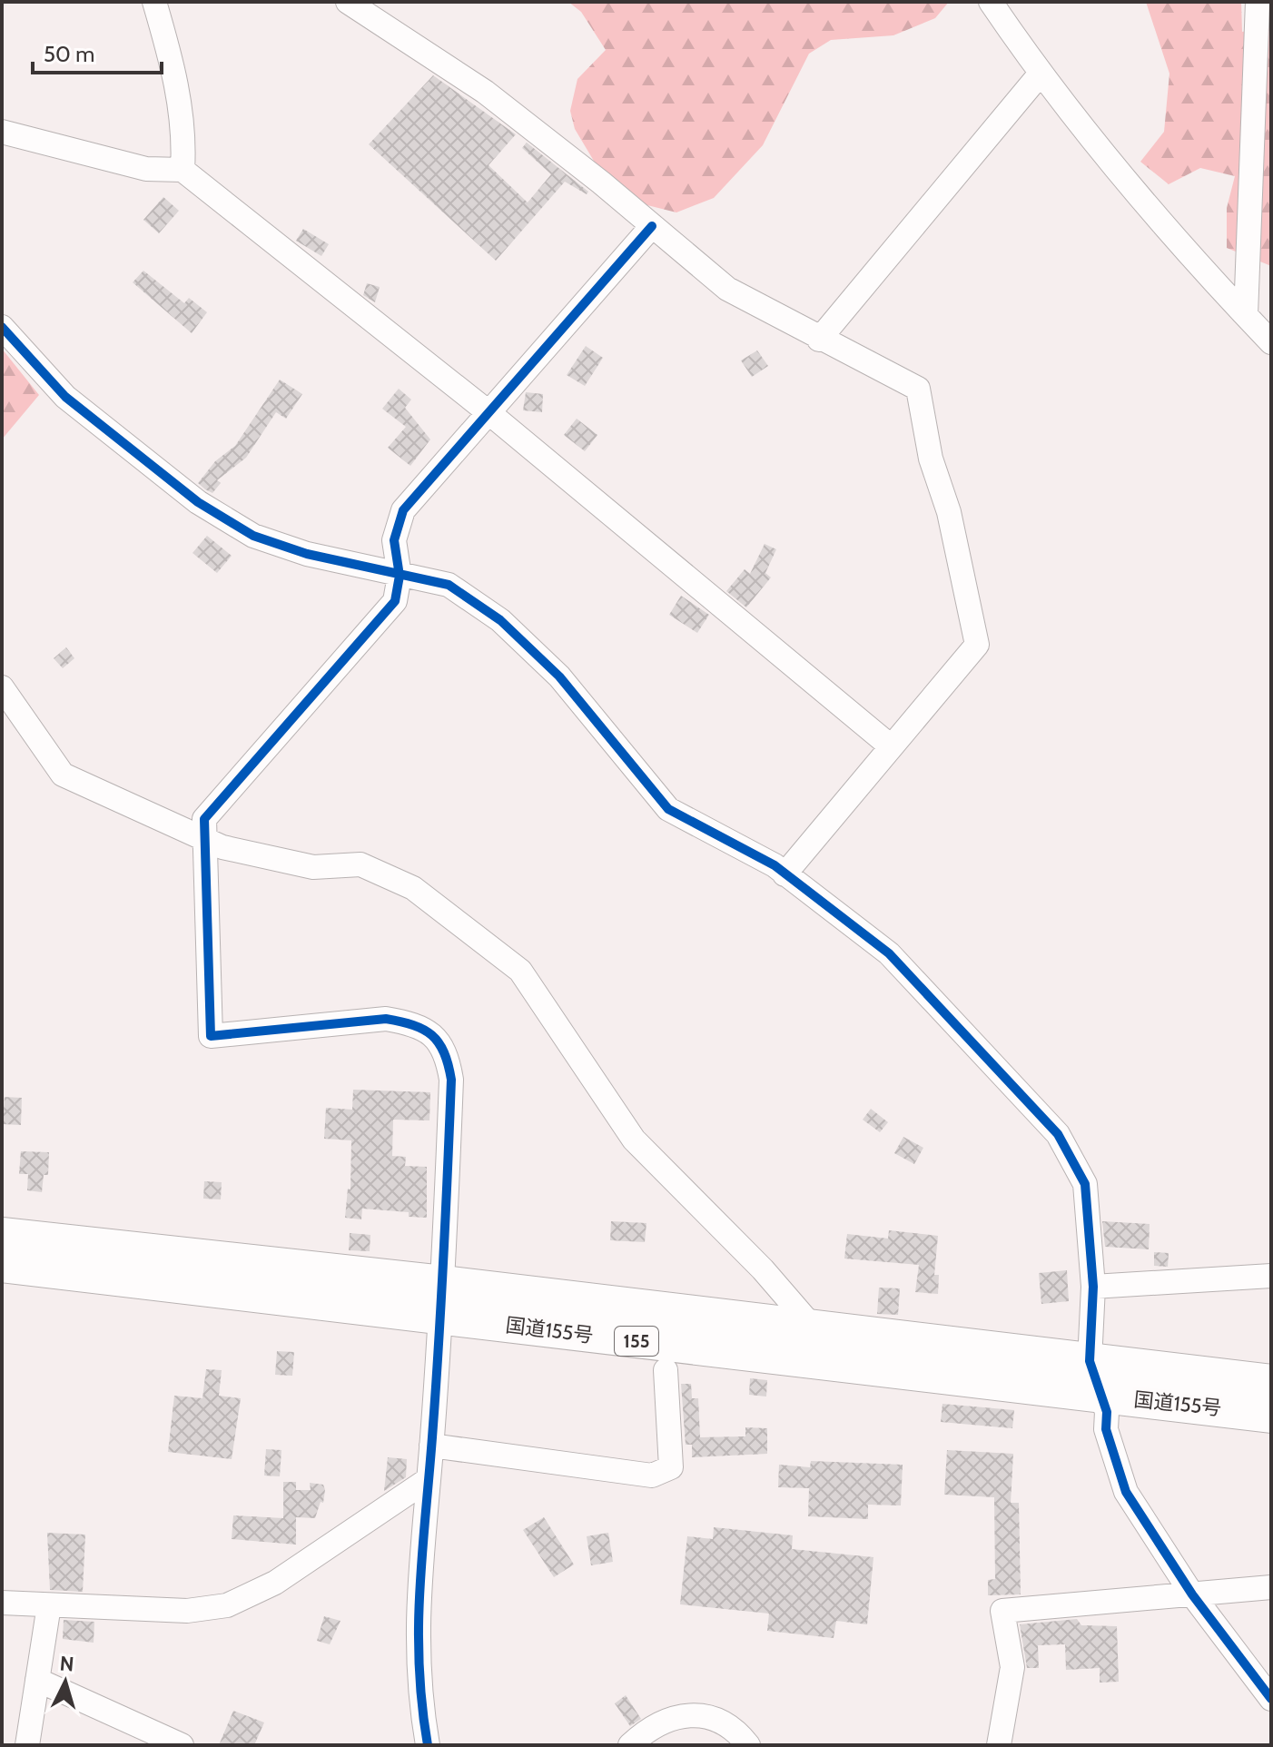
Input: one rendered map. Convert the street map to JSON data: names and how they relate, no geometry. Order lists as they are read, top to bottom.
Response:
{
  "streets": {
    "highway": ["国道155号", "155"]
  },
  "scale_bar": "50 m",
  "north": "top"
}
